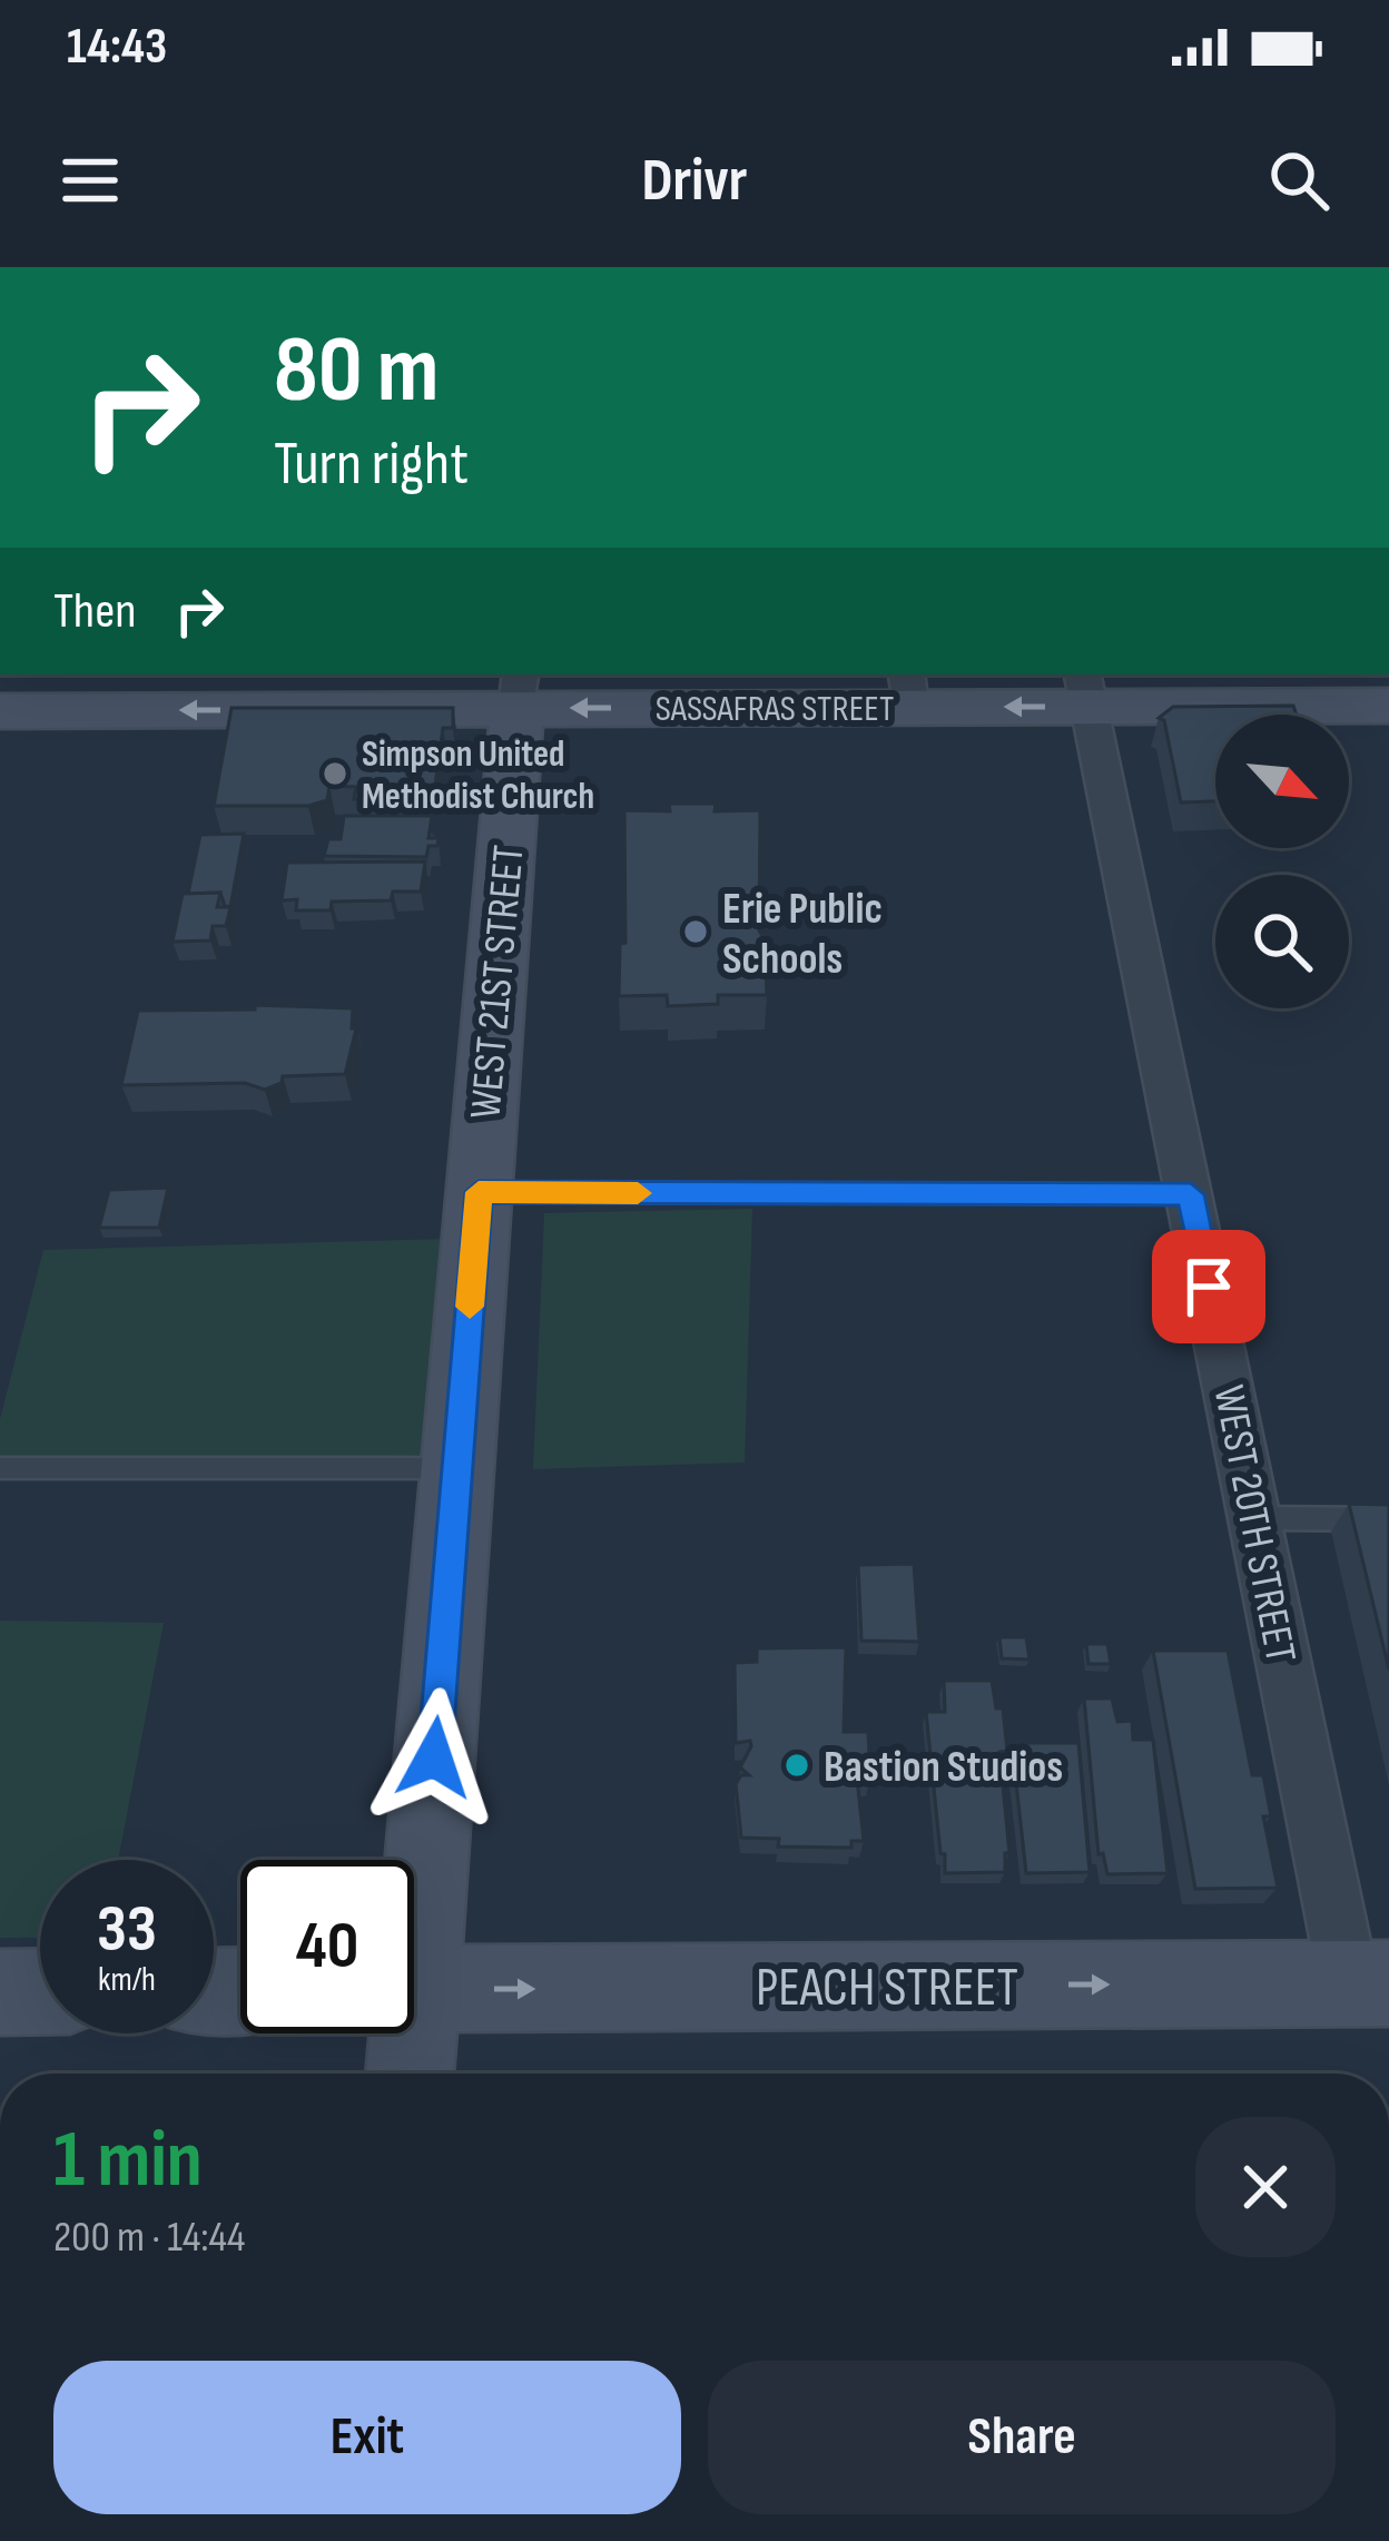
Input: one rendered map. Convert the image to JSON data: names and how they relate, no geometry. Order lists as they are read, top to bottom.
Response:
{
  "streets": {
    "street": [
      "SASSAFRAS STREET",
      "WEST 21ST STREET",
      "WEST 20TH STREET",
      "PEACH STREET"
    ]
  },
  "crossings": [
    ["SASSAFRAS STREET", "WEST 21ST STREET"],
    ["SASSAFRAS STREET", "WEST 20TH STREET"],
    ["WEST 20TH STREET", "PEACH STREET"]
  ],
  "one_way": ["SASSAFRAS STREET", "PEACH STREET"],
  "places": ["Simpson United Methodist Church", "Erie Public Schools", "Bastion Studios"],
  "north": "bottom right",
  "page": {
    "status": "14:43",
    "header": "Drivr",
    "turn": ["80 m", "Turn right"],
    "then": "Then",
    "speed": "33 km/h",
    "limit": "40",
    "heading": ["1 min", "200 m · 14:44"],
    "buttons": ["Exit", "Share"]
  }
}
